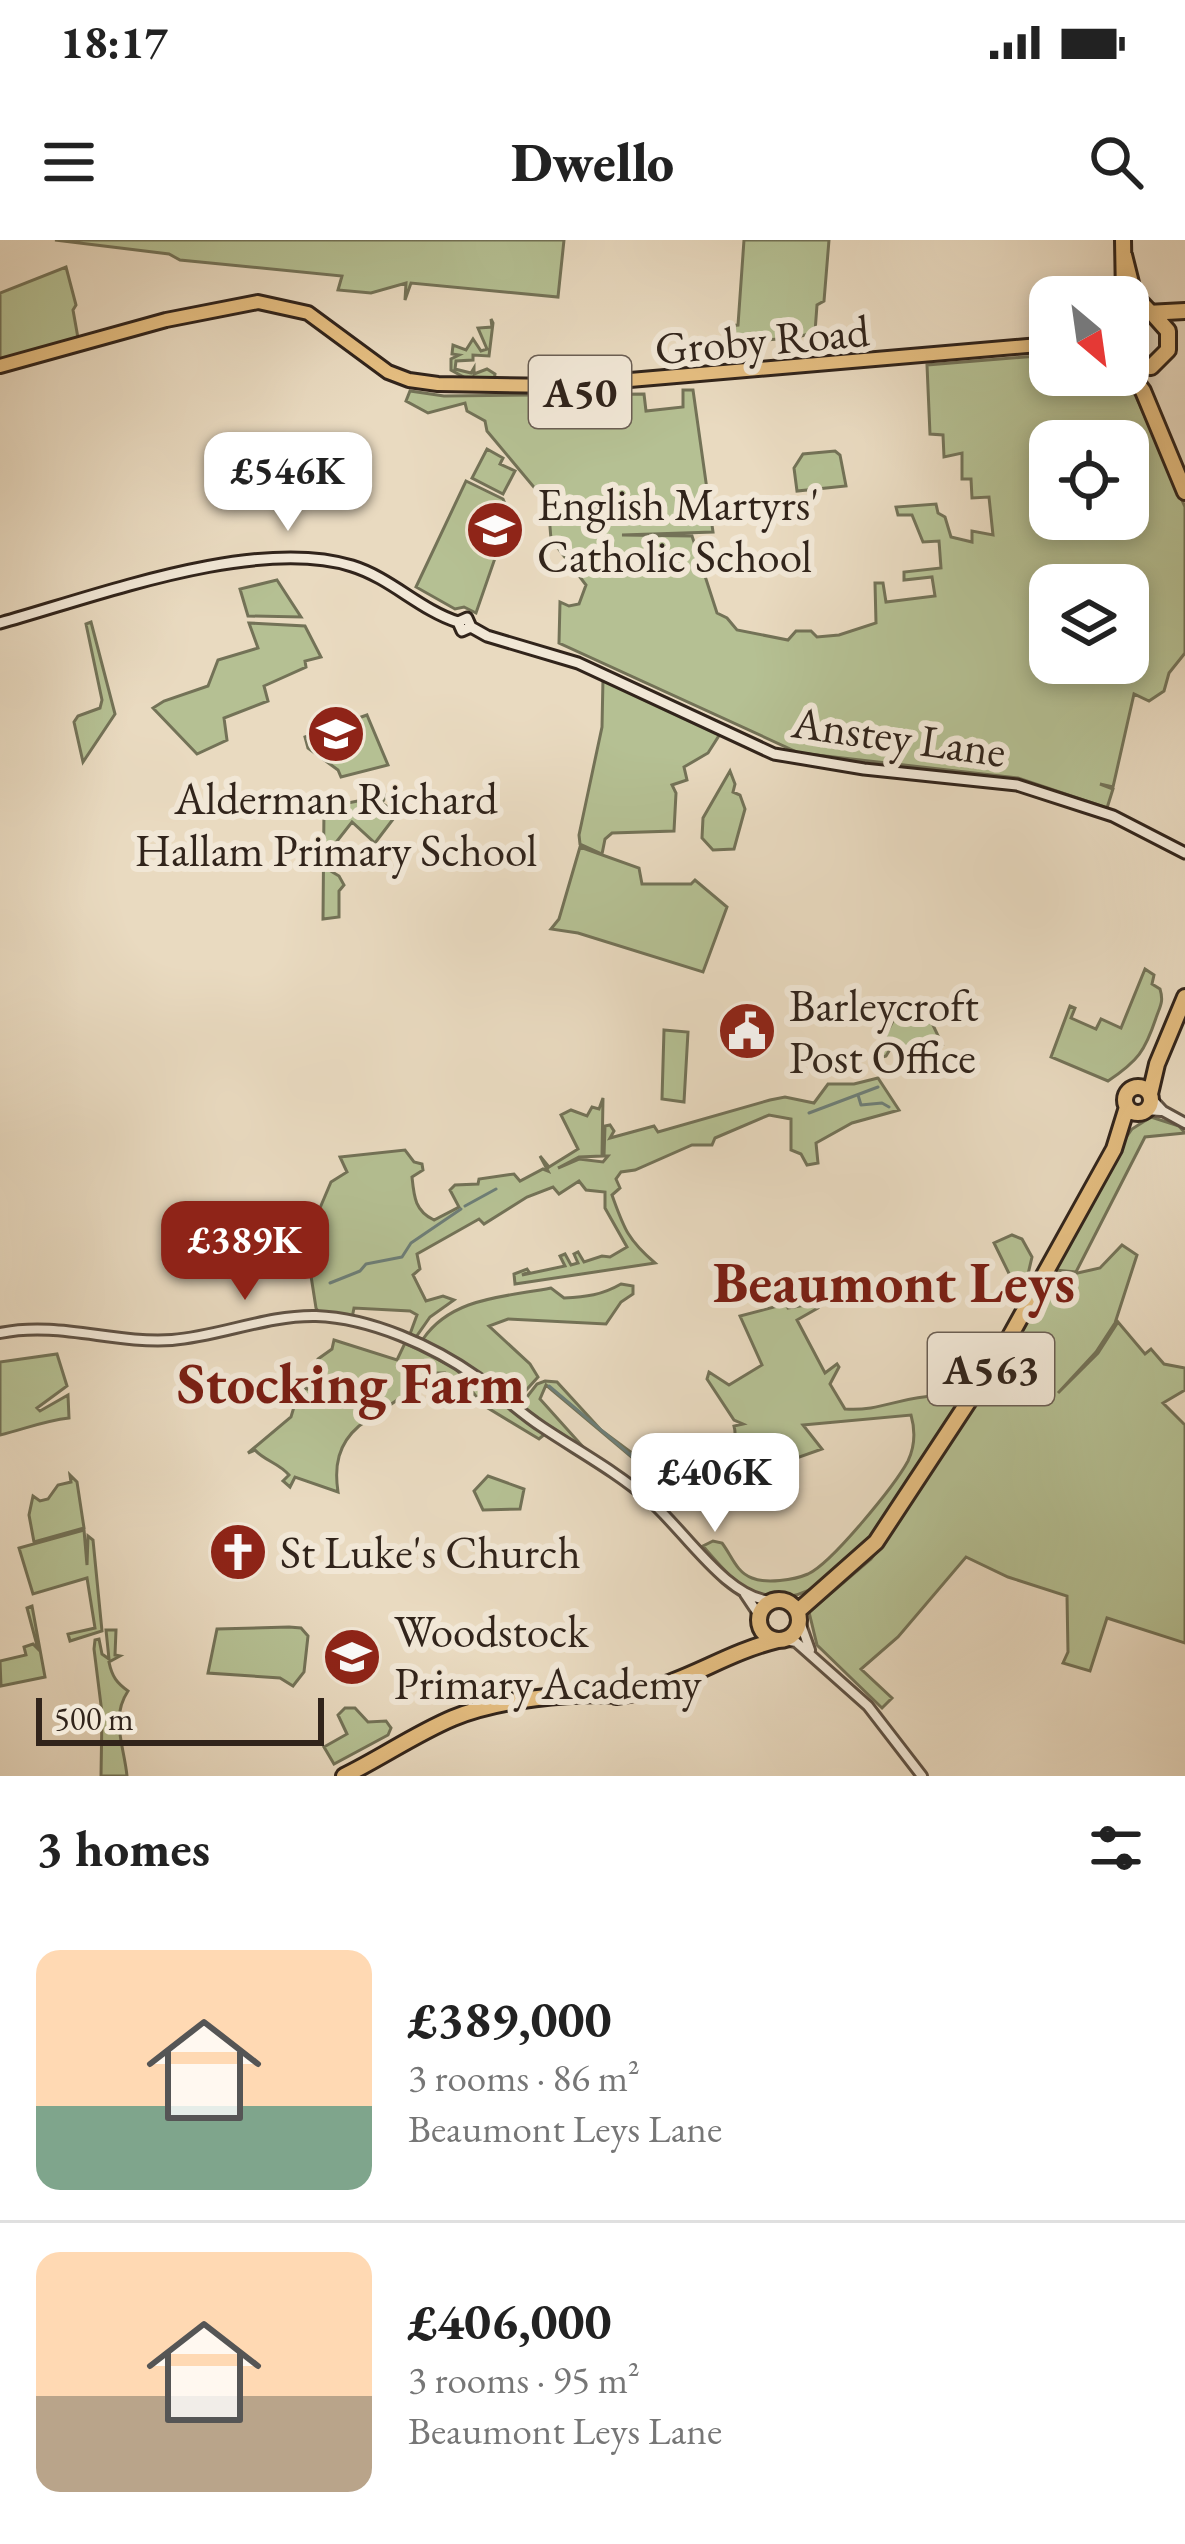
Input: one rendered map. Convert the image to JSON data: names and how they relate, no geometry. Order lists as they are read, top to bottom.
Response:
{
  "streets": {
    "highway": ["A563"],
    "main road": ["Groby Road", "A50", "Anstey Lane"]
  },
  "districts": ["Beaumont Leys", "Stocking Farm"],
  "places": {
    "school or university": ["English Martyrs' Catholic School", "Alderman Richard Hallam Primary School", "Woodstock Primary Academy"],
    "public building": ["Barleycroft Post Office"],
    "church": ["St Luke's Church"]
  },
  "scale_bar": "500 m",
  "north": "bottom right",
  "page": {
    "status": "18:17",
    "header": "Dwello",
    "price": ["£546K", "£389K", "£406K"],
    "scale": "500 m",
    "heading": "3 homes",
    "list": [
      {
        "name": "£389,000",
        "note": "3 rooms · 86 m² · Beaumont Leys Lane"
      },
      {
        "name": "£406,000",
        "note": "3 rooms · 95 m² · Beaumont Leys Lane"
      }
    ]
  }
}
